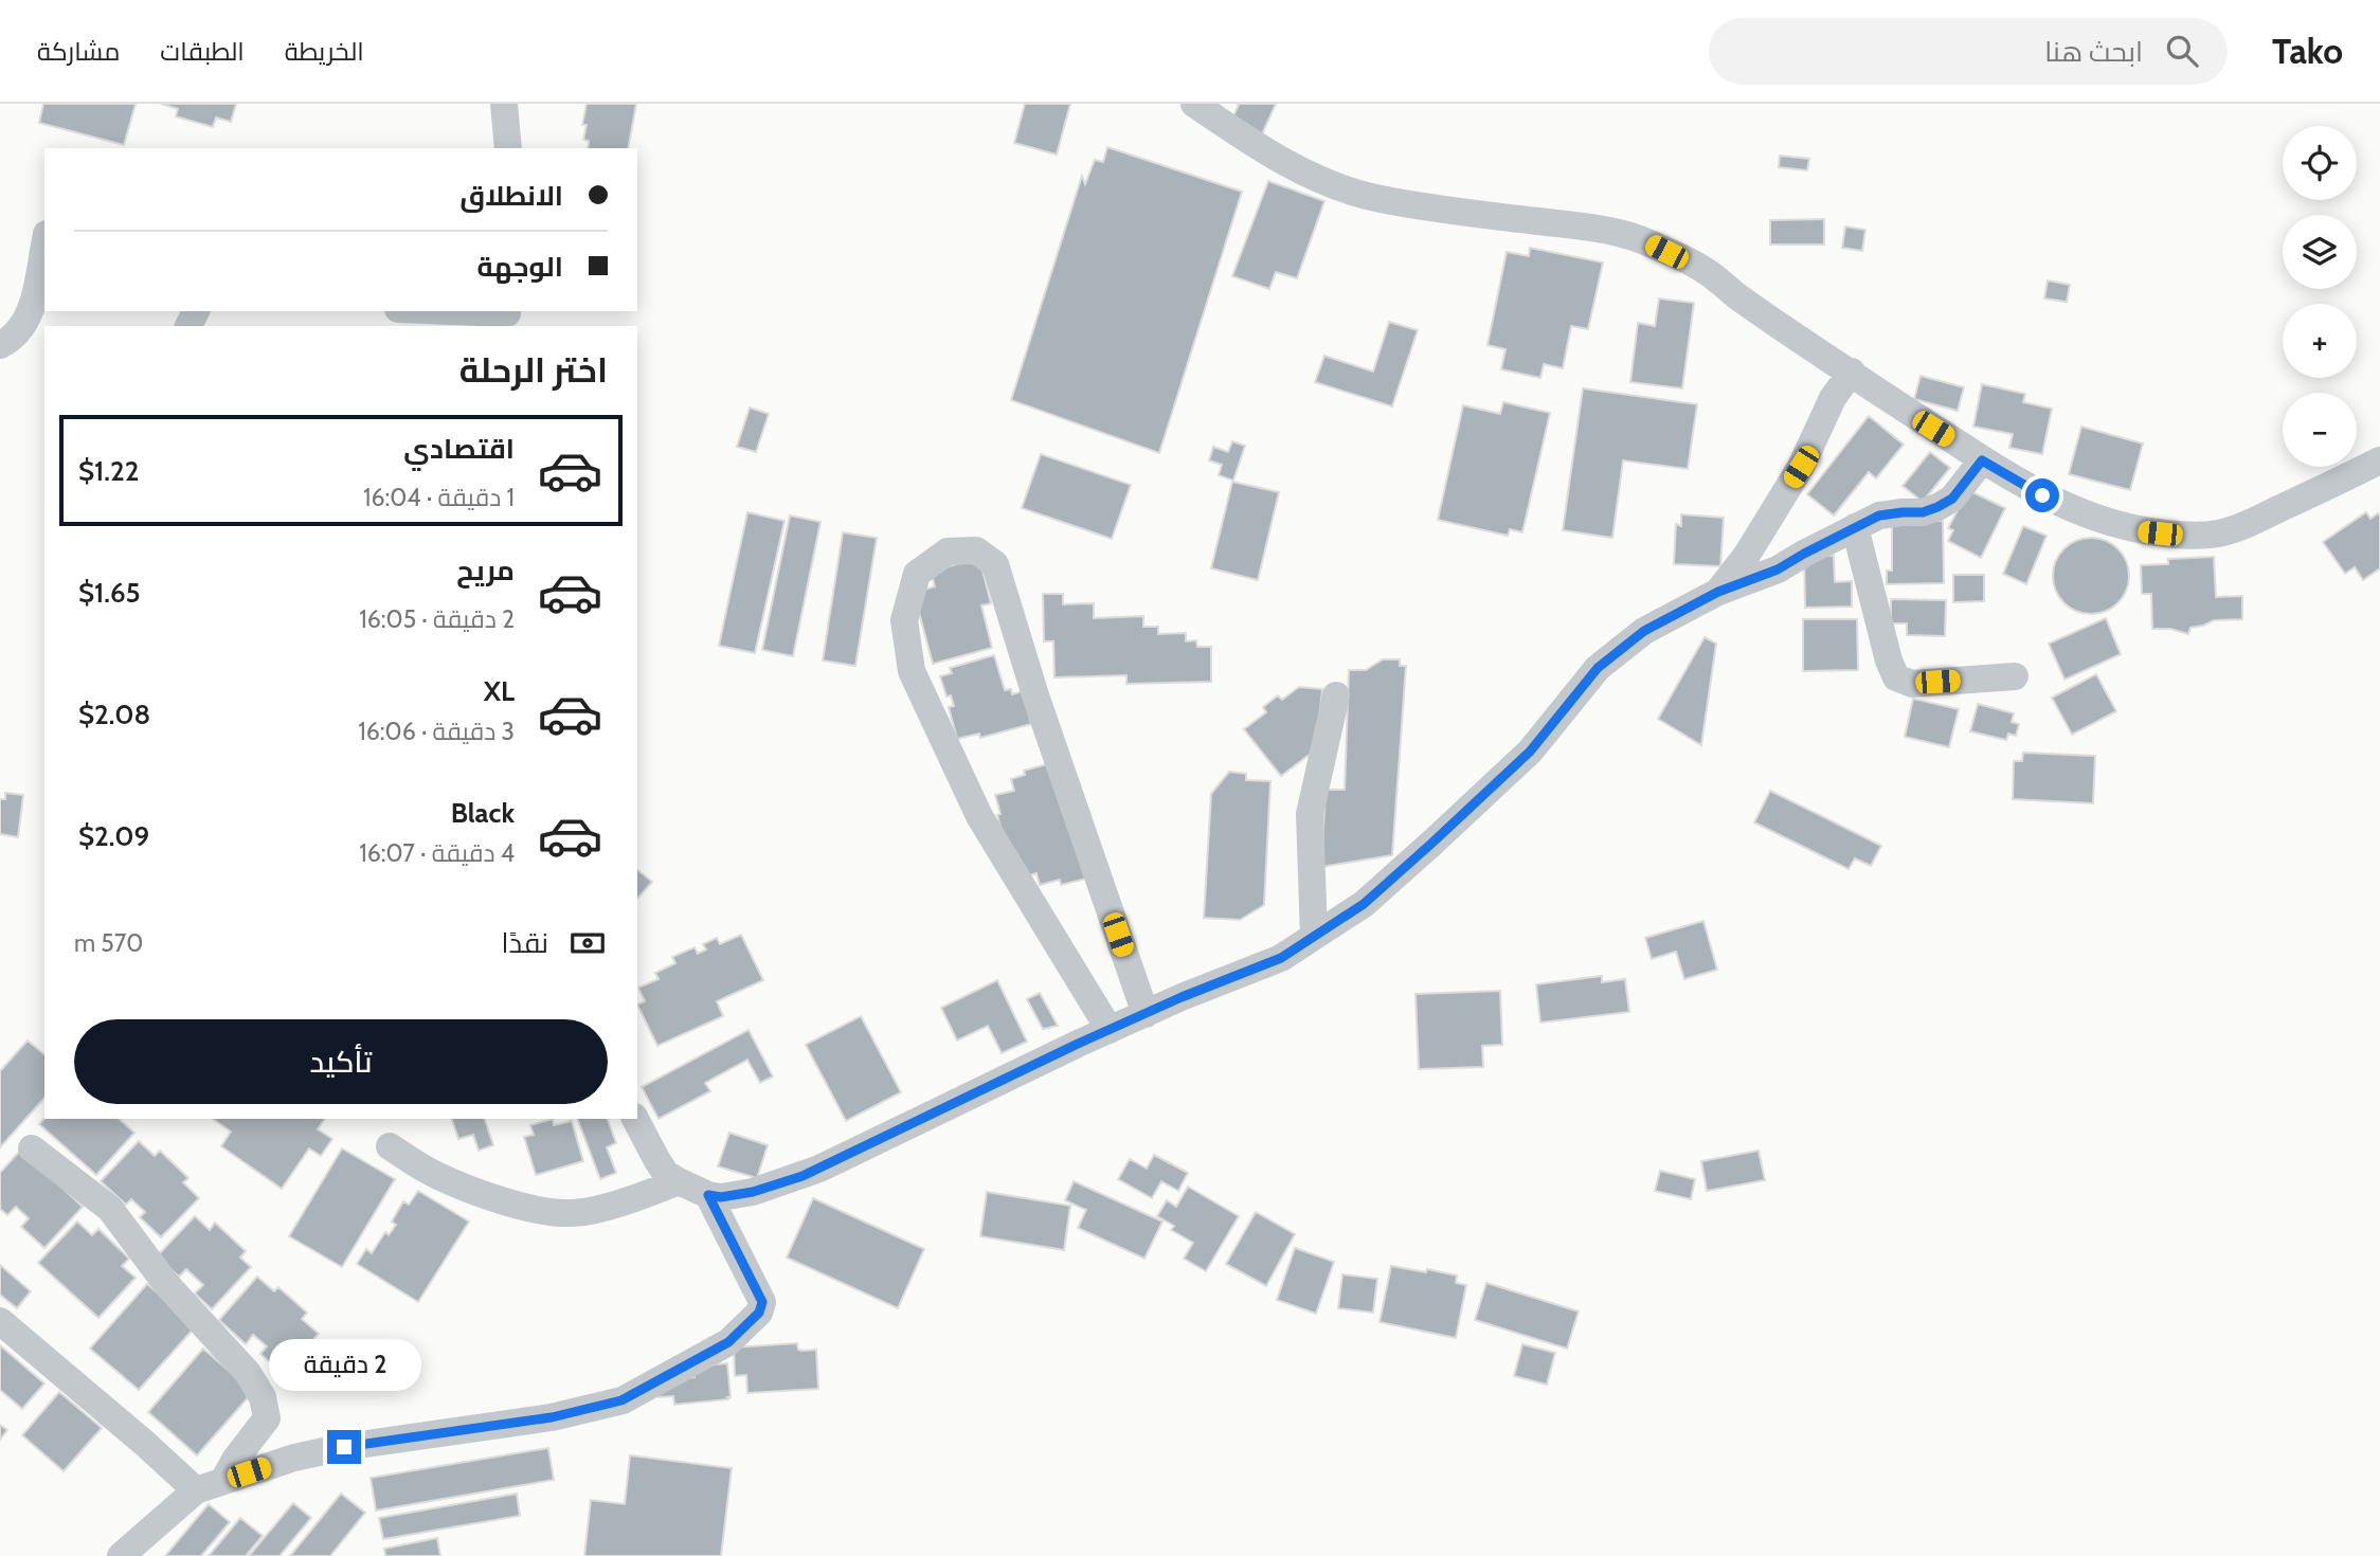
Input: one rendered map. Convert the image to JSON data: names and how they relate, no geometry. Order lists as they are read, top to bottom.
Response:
{
  "page": {
    "header": "Tako",
    "search": "ابحث هنا",
    "nav": ["الخريطة", "الطبقات", "مشاركة"],
    "map_buttons": ["+", "−"],
    "banner": ["الانطلاق", "الوجهة"],
    "heading": "اختر الرحلة",
    "list": [
      {
        "name": "اقتصادي",
        "note": "1 دقيقة · 16:04",
        "value": "$1.22"
      },
      {
        "name": "مريح",
        "note": "2 دقيقة · 16:05",
        "value": "$1.65"
      },
      {
        "name": "XL",
        "note": "3 دقيقة · 16:06",
        "value": "$2.08"
      },
      {
        "name": "Black",
        "note": "4 دقيقة · 16:07",
        "value": "$2.09"
      }
    ],
    "pay": ["نقدًا", "570 m"],
    "buttons": "تأكيد",
    "bubble": "2 دقيقة"
  }
}
